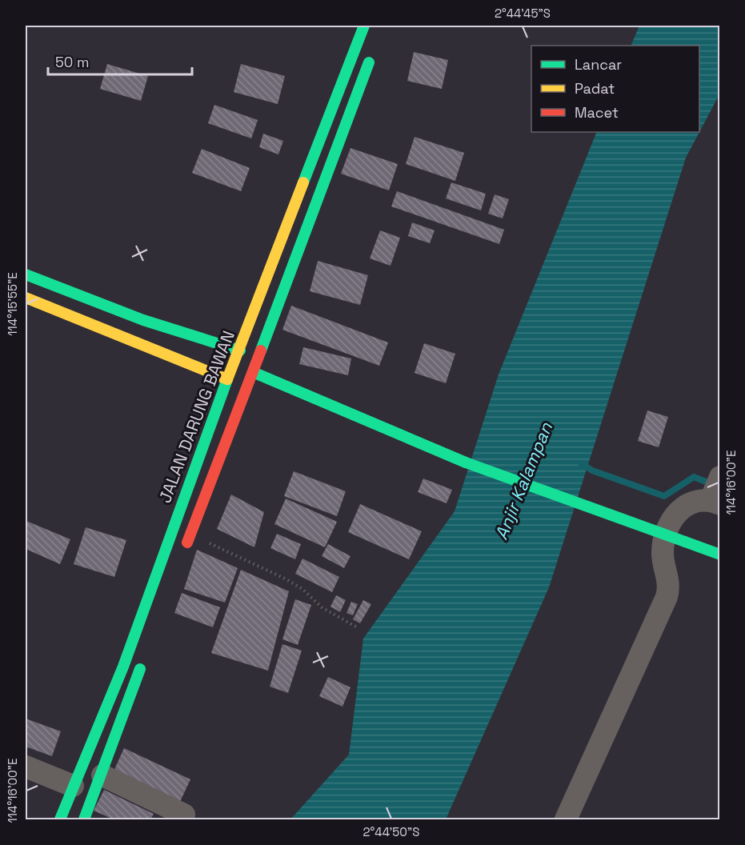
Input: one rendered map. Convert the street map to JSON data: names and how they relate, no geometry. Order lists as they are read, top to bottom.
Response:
{
  "streets": {
    "street": ["JALAN DARUNG BAWAN"]
  },
  "water": ["Anjir Kalampan"],
  "legend": ["Lancar", "Padat", "Macet"],
  "scale_bar": "50 m",
  "coordinates": [
    "2°44'45\"S",
    "114°15'55\"E",
    "114°16'00\"E",
    "2°44'50\"S"
  ]
}
